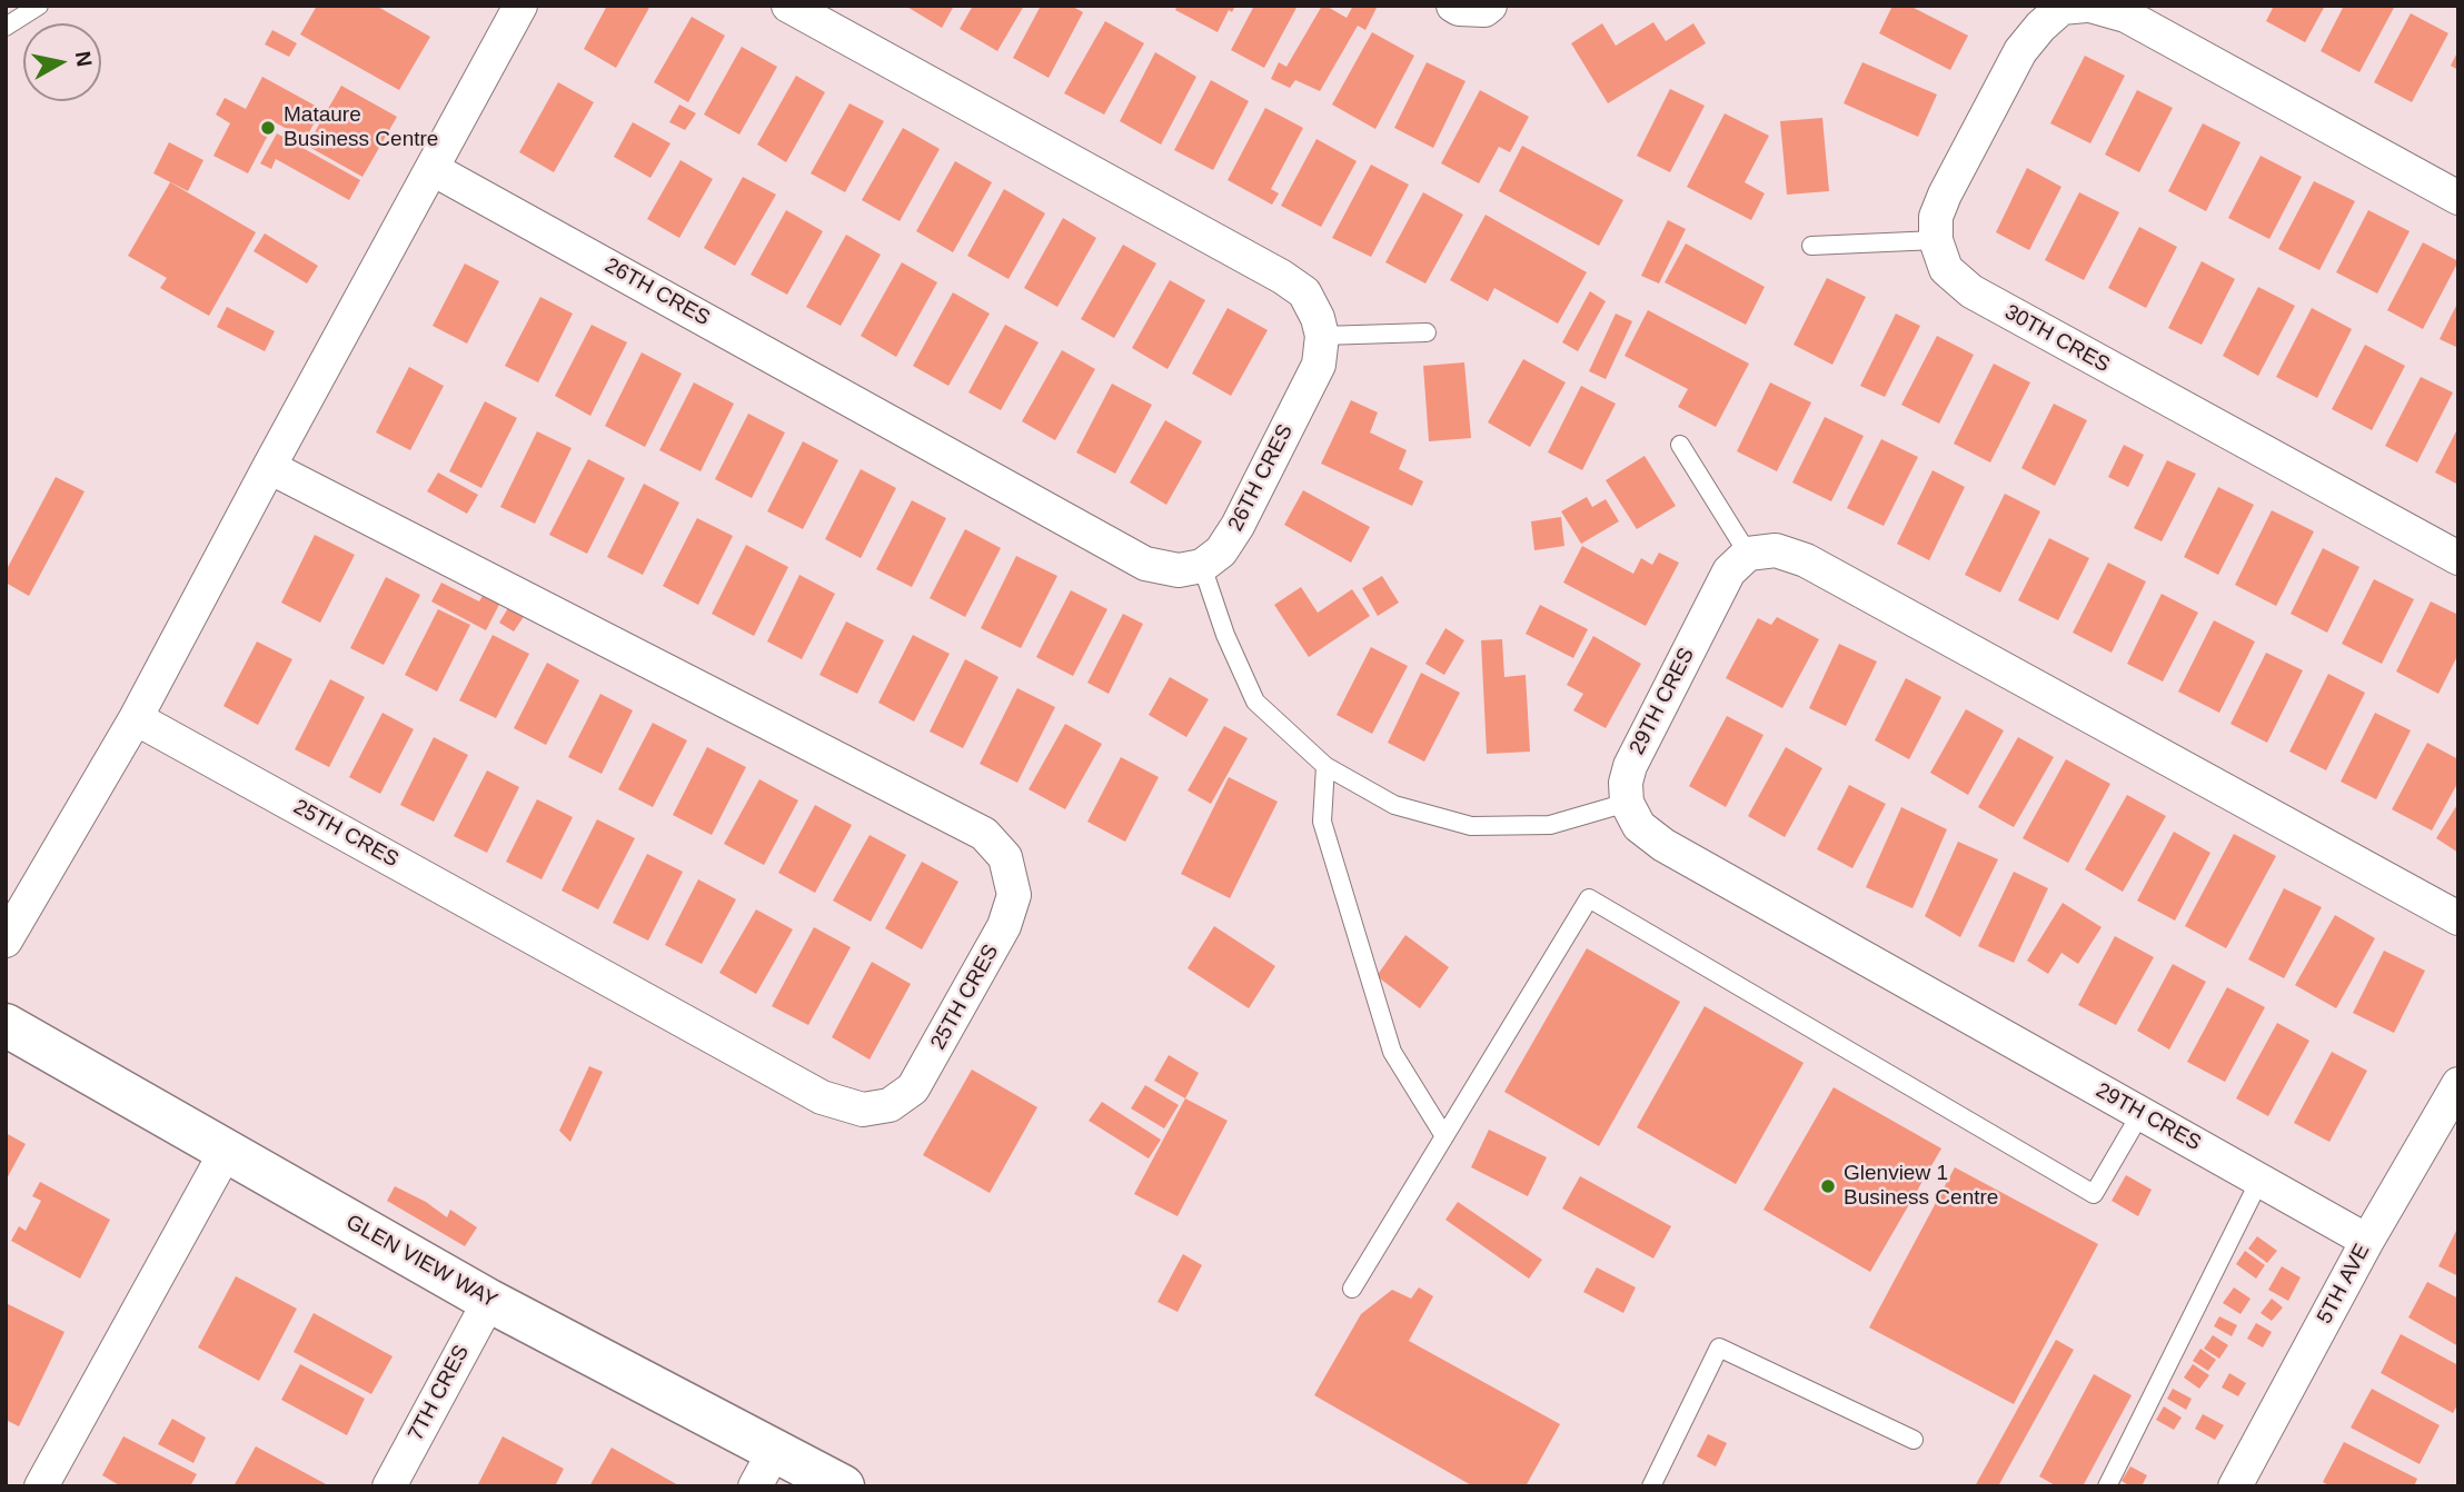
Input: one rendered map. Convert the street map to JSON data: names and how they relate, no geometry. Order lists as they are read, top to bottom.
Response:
{
  "streets": {
    "street": [
      "26TH CRES",
      "30TH CRES",
      "29TH CRES",
      "25TH CRES",
      "GLEN VIEW WAY",
      "5TH AVE",
      "7TH CRES"
    ]
  },
  "crossings": [
    ["29TH CRES", "5TH AVE"],
    ["GLEN VIEW WAY", "7TH CRES"]
  ],
  "places": ["Mataure Business Centre", "Glenview 1 Business Centre"],
  "north": "right"
}
